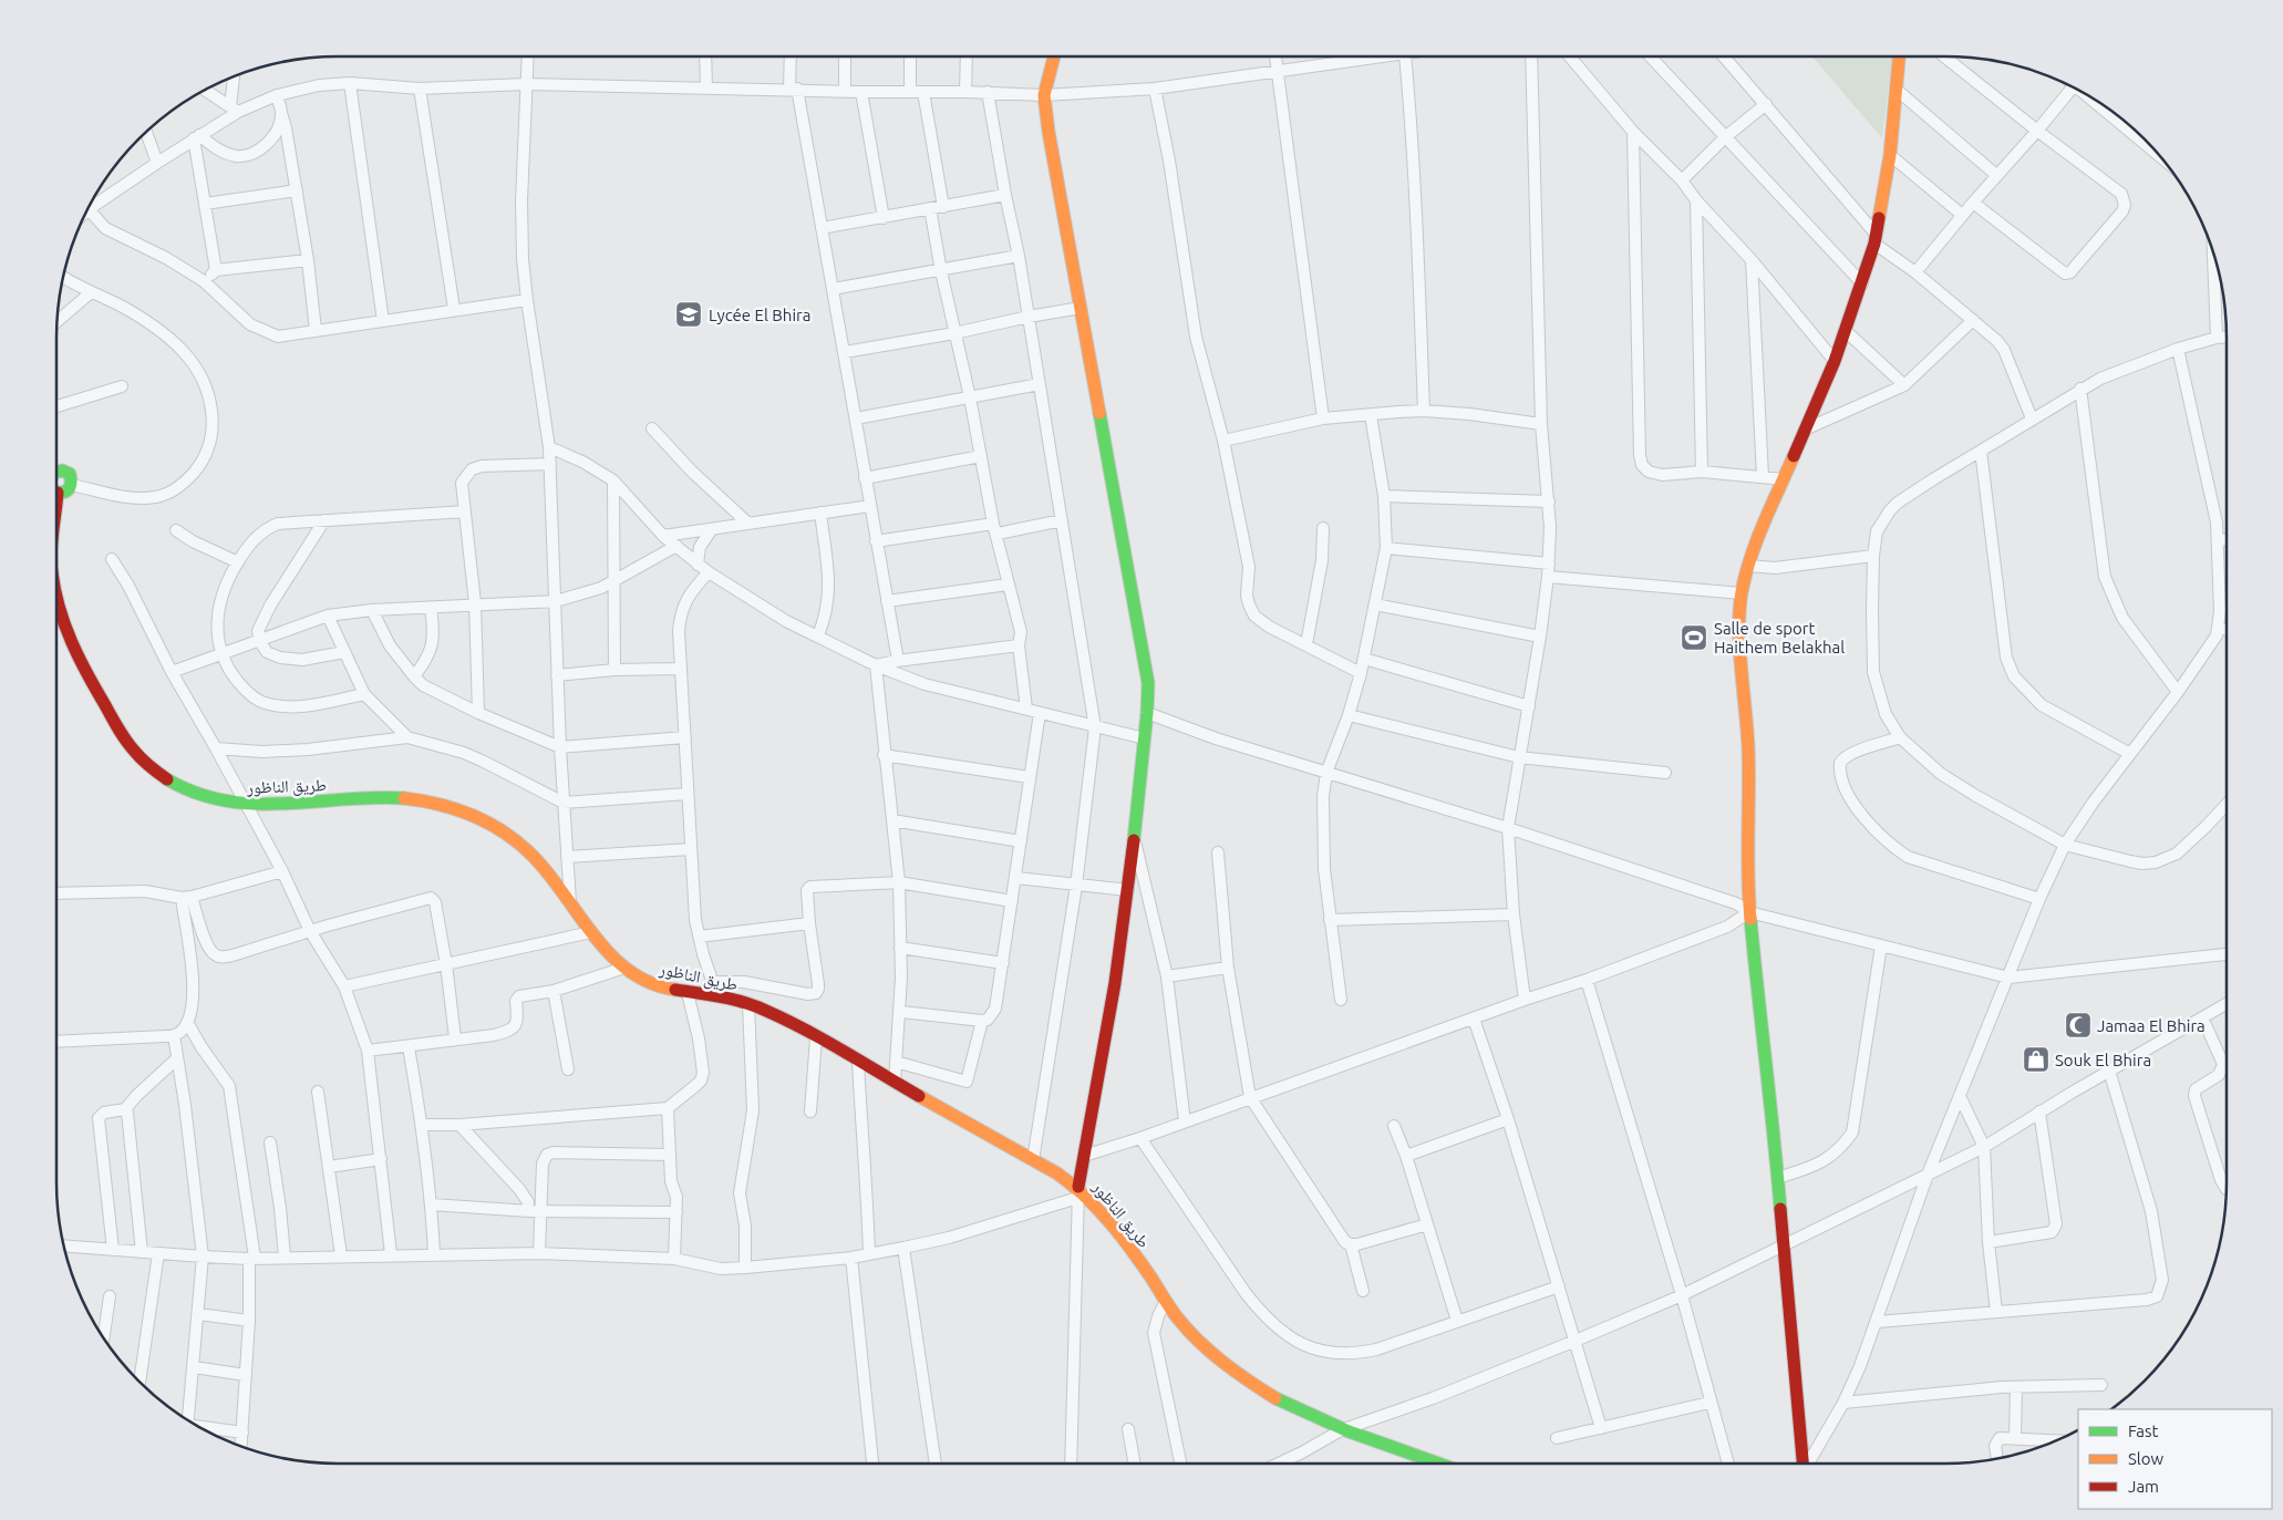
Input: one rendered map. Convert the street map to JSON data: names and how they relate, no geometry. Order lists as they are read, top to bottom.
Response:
{
  "streets": {
    "street": ["طريق الناظور"]
  },
  "places": {
    "school or university": ["Lycée El Bhira"],
    "sports": ["Salle de sport Haithem Belakhal"],
    "mosque": ["Jamaa El Bhira"],
    "shop": ["Souk El Bhira"]
  },
  "legend": ["Fast", "Slow", "Jam"]
}
